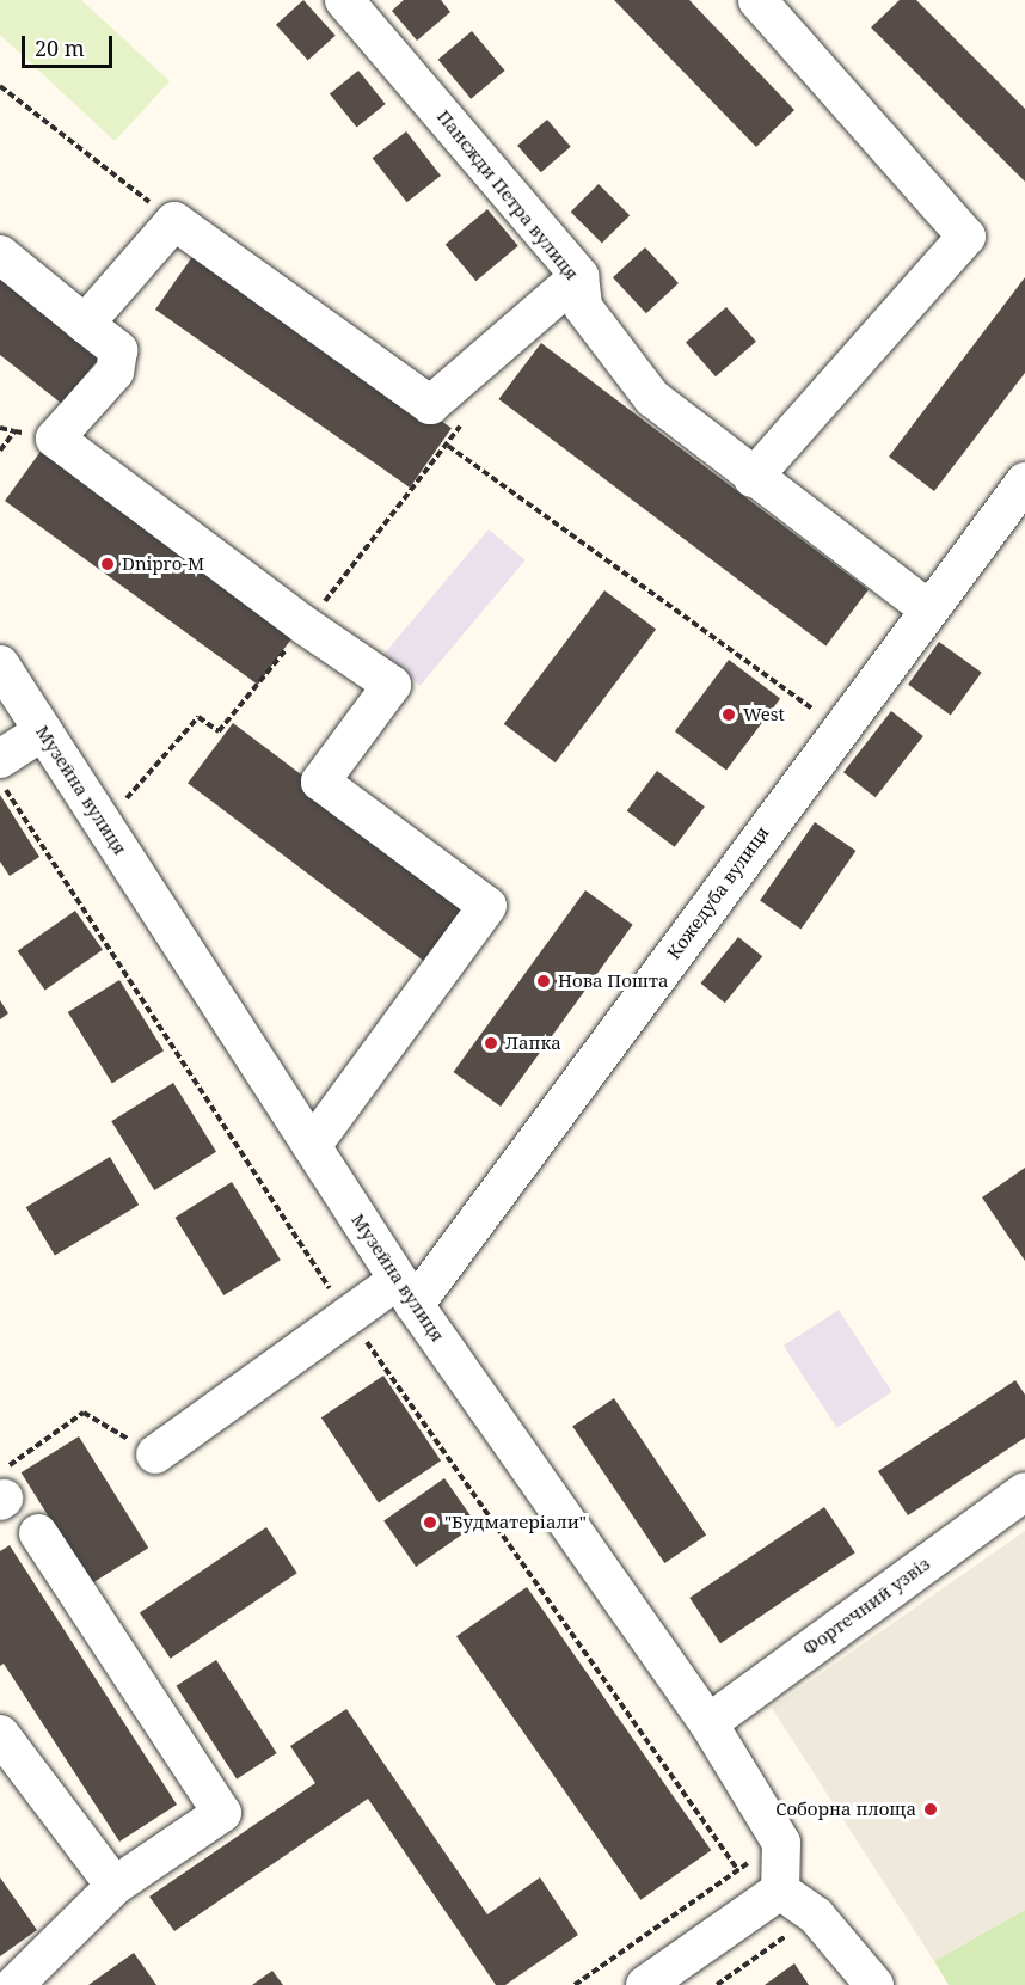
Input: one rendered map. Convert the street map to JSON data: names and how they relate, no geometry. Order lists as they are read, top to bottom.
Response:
{
  "streets": {
    "street": [
      "Панєжди Петра вулиця",
      "Музейна вулиця",
      "Кожедуба вулиця",
      "Фортечний узвіз"
    ]
  },
  "crossings": [
    ["Панєжди Петра вулиця", "Кожедуба вулиця"],
    ["Музейна вулиця", "Кожедуба вулиця"],
    ["Музейна вулиця", "Фортечний узвіз"]
  ],
  "places": [
    "Dnipro-M",
    "West",
    "Нова Пошта",
    "Лапка",
    "\"Будматеріали\"",
    "Соборна площа"
  ],
  "scale_bar": "20 m"
}
